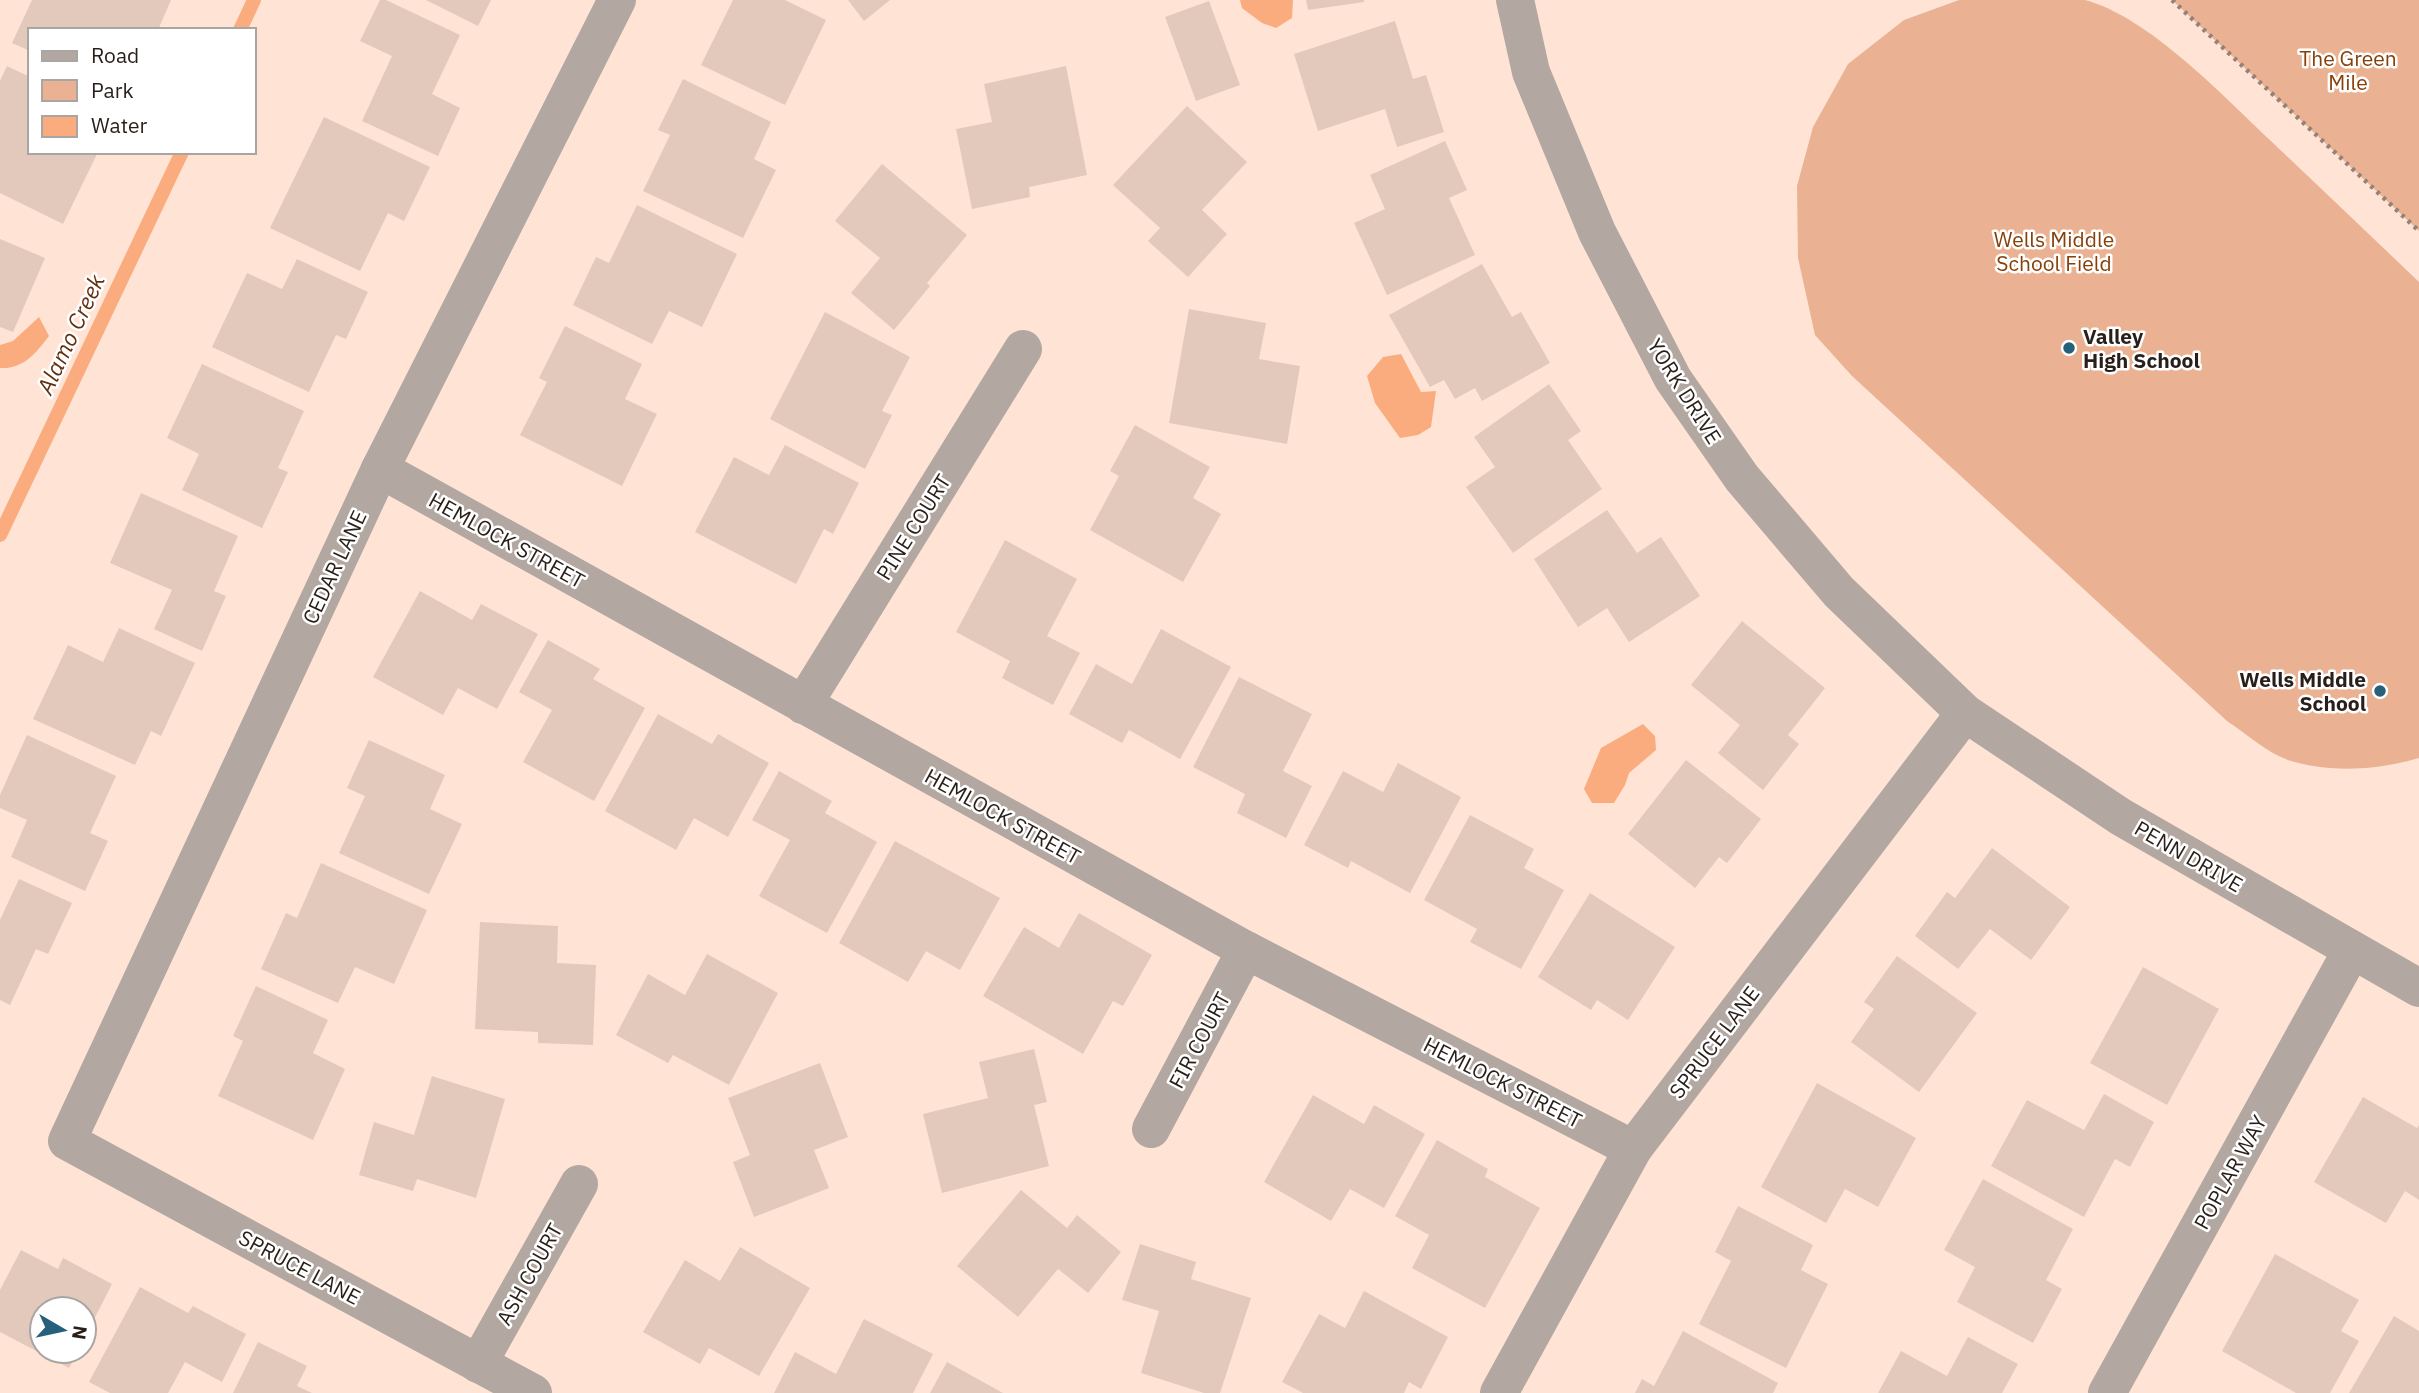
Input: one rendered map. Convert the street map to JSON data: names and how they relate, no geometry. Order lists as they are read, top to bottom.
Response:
{
  "streets": {
    "street": [
      "YORK DRIVE",
      "PINE COURT",
      "HEMLOCK STREET",
      "CEDAR LANE",
      "PENN DRIVE",
      "FIR COURT",
      "SPRUCE LANE",
      "POPLAR WAY",
      "ASH COURT"
    ]
  },
  "crossings": [
    ["YORK DRIVE", "PENN DRIVE"],
    ["YORK DRIVE", "SPRUCE LANE"],
    ["PINE COURT", "HEMLOCK STREET"],
    ["HEMLOCK STREET", "CEDAR LANE"],
    ["HEMLOCK STREET", "FIR COURT"],
    ["HEMLOCK STREET", "SPRUCE LANE"],
    ["CEDAR LANE", "SPRUCE LANE"],
    ["PENN DRIVE", "SPRUCE LANE"],
    ["PENN DRIVE", "POPLAR WAY"],
    ["SPRUCE LANE", "ASH COURT"]
  ],
  "water": ["Alamo Creek"],
  "parks": ["The Green Mile", "Wells Middle School Field"],
  "places": ["Valley High School", "Wells Middle School"],
  "legend": ["Road", "Park", "Water"],
  "north": "right"
}
